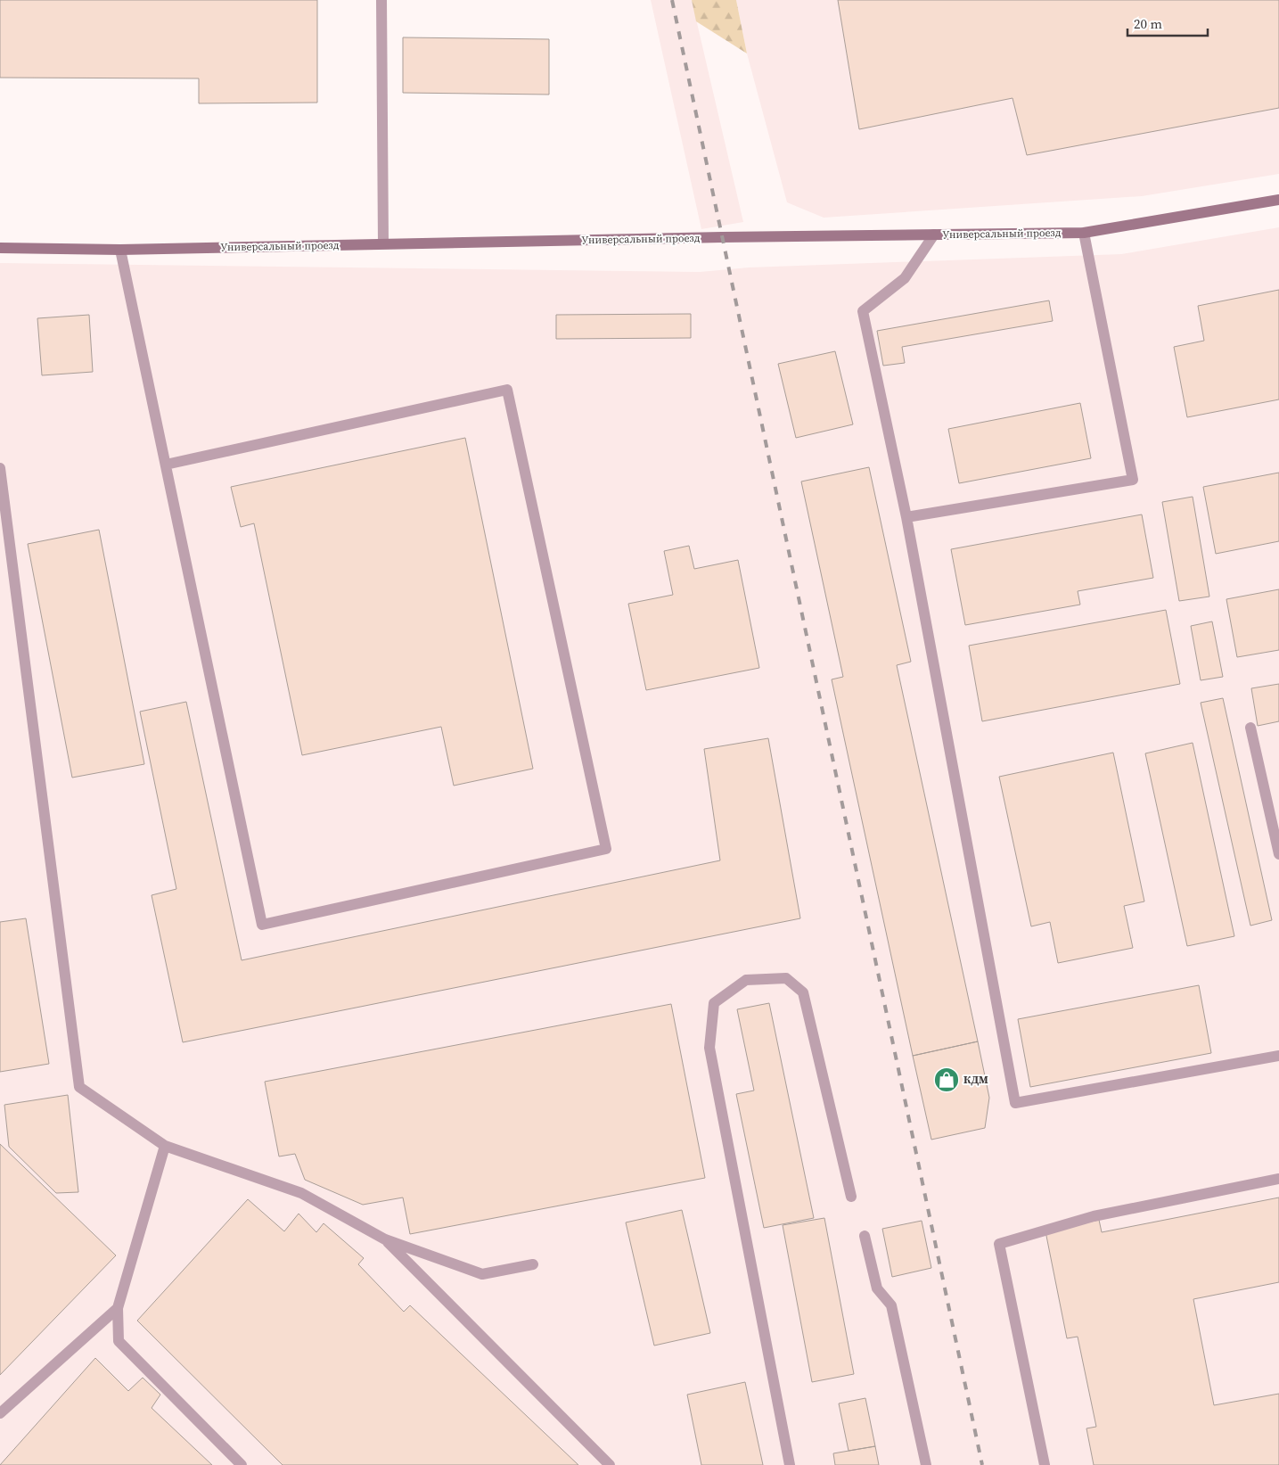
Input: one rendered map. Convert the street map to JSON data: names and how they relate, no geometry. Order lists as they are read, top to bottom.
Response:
{
  "streets": {
    "street": ["Универсальный проезд"]
  },
  "places": {
    "shop": ["КДМ"]
  },
  "scale_bar": "20 m"
}
